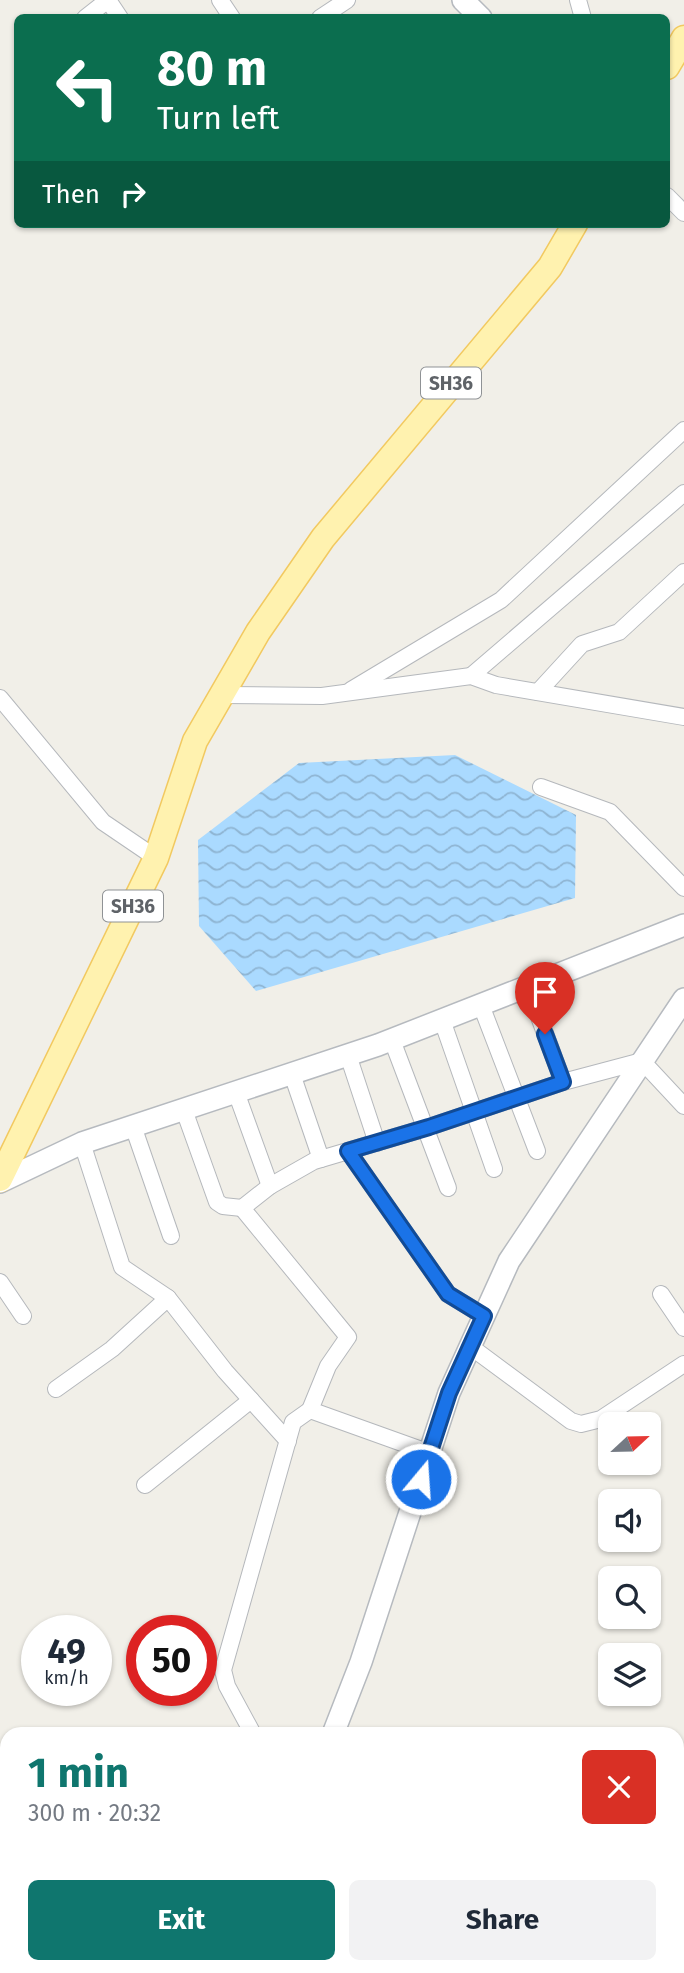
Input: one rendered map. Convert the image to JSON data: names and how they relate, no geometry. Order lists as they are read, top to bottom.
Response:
{
  "streets": {
    "main road": ["SH36"]
  },
  "north": "right",
  "page": {
    "turn": ["80 m", "Turn left"],
    "then": "Then",
    "speed": "49 km/h",
    "limit": "50",
    "heading": ["1 min", "300 m · 20:32"],
    "buttons": ["Exit", "Share"]
  }
}
